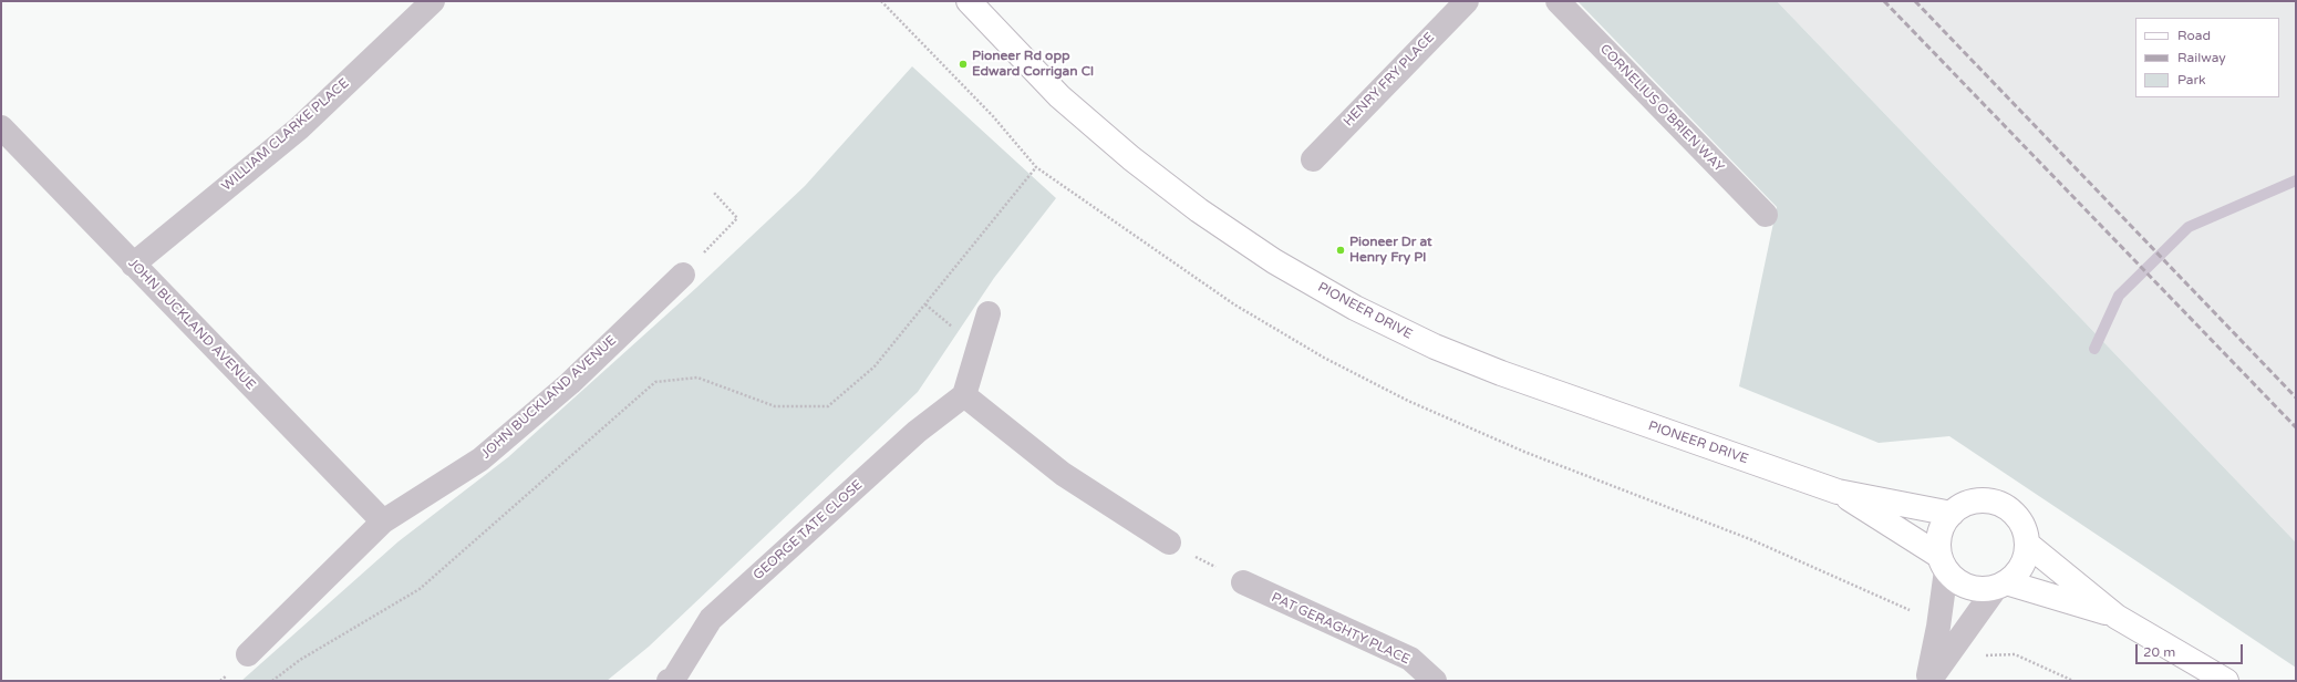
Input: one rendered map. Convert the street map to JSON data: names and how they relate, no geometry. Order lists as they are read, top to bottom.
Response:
{
  "streets": {
    "main road": ["PIONEER DRIVE"],
    "street": [
      "HENRY FRY PLACE",
      "CORNELIUS O'BRIEN WAY",
      "WILLIAM CLARKE PLACE",
      "JOHN BUCKLAND AVENUE",
      "GEORGE TATE CLOSE",
      "PAT GERAGHTY PLACE"
    ]
  },
  "crossings": [
    ["WILLIAM CLARKE PLACE", "JOHN BUCKLAND AVENUE"]
  ],
  "places": ["Pioneer Rd opp Edward Corrigan Cl", "Pioneer Dr at Henry Fry Pl"],
  "legend": ["Road", "Railway", "Park"],
  "scale_bar": "20 m"
}
